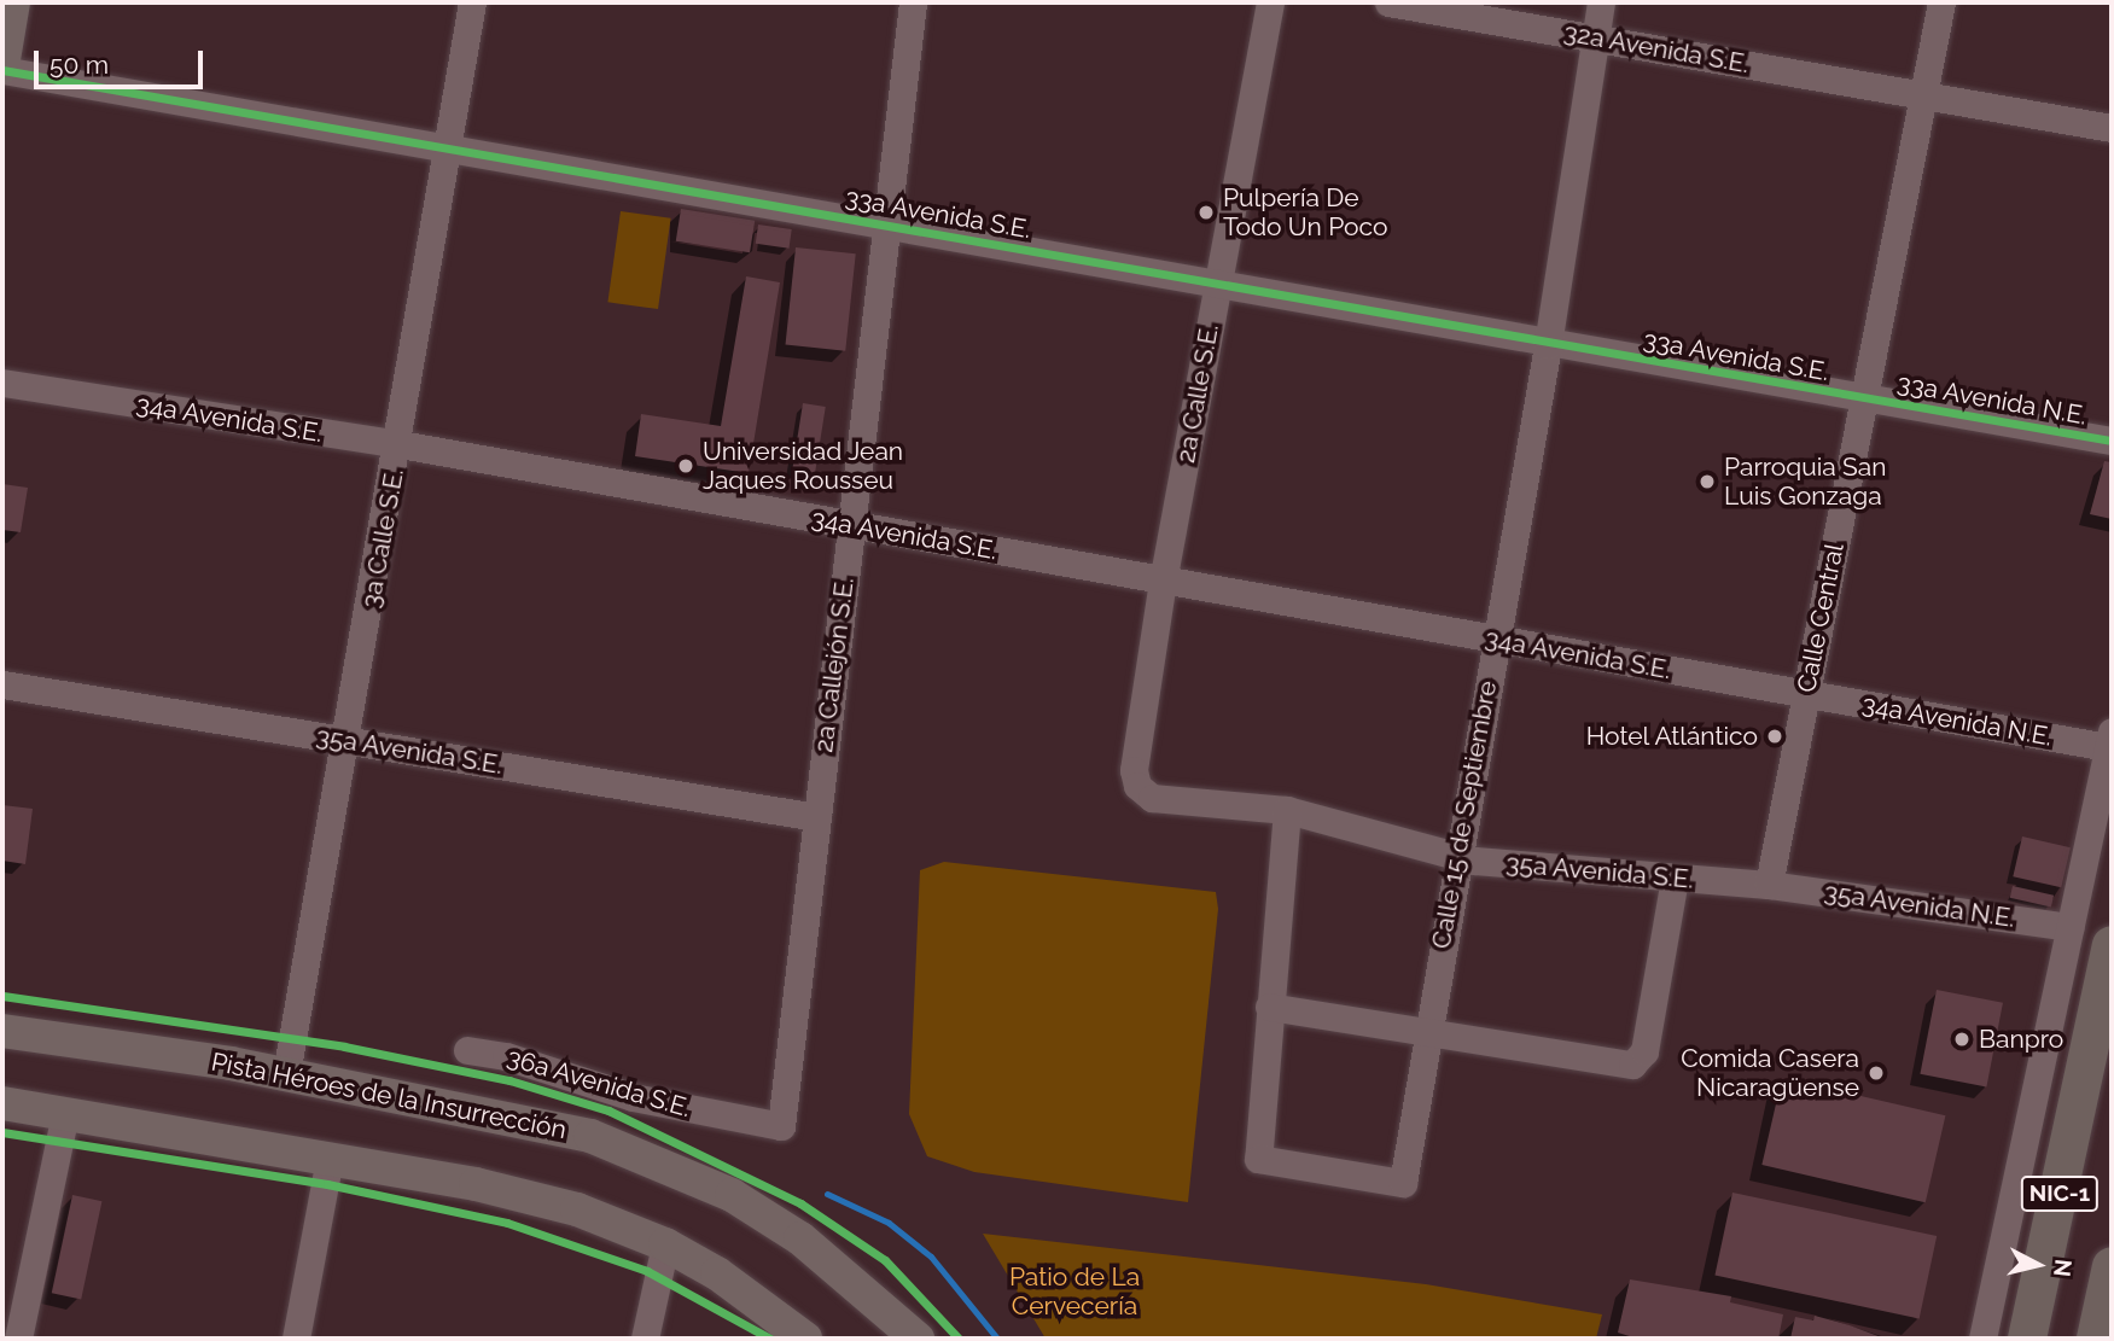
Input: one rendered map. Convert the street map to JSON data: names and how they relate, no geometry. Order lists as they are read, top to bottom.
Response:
{
  "streets": {
    "highway": ["NIC-1"],
    "main road": ["Pista Héroes de la Insurrección"],
    "street": [
      "32a Avenida S.E.",
      "33a Avenida S.E.",
      "2a Calle S.E.",
      "33a Avenida N.E.",
      "34a Avenida S.E.",
      "3a Calle S.E.",
      "Calle Central",
      "2a Callejón S.E.",
      "34a Avenida N.E.",
      "35a Avenida S.E.",
      "Calle 15 de Septiembre",
      "35a Avenida N.E.",
      "36a Avenida S.E."
    ]
  },
  "crossings": [
    ["32a Avenida S.E.", "Calle Central"],
    ["32a Avenida S.E.", "Calle 15 de Septiembre"],
    ["33a Avenida S.E.", "2a Calle S.E."],
    ["33a Avenida S.E.", "33a Avenida N.E."],
    ["33a Avenida S.E.", "3a Calle S.E."],
    ["33a Avenida S.E.", "Calle Central"],
    ["33a Avenida S.E.", "2a Callejón S.E."],
    ["33a Avenida S.E.", "Calle 15 de Septiembre"],
    ["2a Calle S.E.", "34a Avenida S.E."],
    ["2a Calle S.E.", "35a Avenida S.E."],
    ["33a Avenida N.E.", "Calle Central"],
    ["34a Avenida S.E.", "3a Calle S.E."],
    ["34a Avenida S.E.", "Calle Central"],
    ["34a Avenida S.E.", "2a Callejón S.E."],
    ["34a Avenida S.E.", "34a Avenida N.E."],
    ["34a Avenida S.E.", "Calle 15 de Septiembre"],
    ["3a Calle S.E.", "35a Avenida S.E."],
    ["3a Calle S.E.", "Pista Héroes de la Insurrección"],
    ["Calle Central", "34a Avenida N.E."],
    ["Calle Central", "35a Avenida S.E."],
    ["Calle Central", "35a Avenida N.E."],
    ["2a Callejón S.E.", "35a Avenida S.E."],
    ["2a Callejón S.E.", "36a Avenida S.E."],
    ["35a Avenida S.E.", "Calle 15 de Septiembre"],
    ["35a Avenida S.E.", "35a Avenida N.E."]
  ],
  "parks": ["Patio de La Cervecería"],
  "places": [
    "Pulpería De Todo Un Poco",
    "Universidad Jean Jaques Rousseu",
    "Parroquia San Luis Gonzaga",
    "Hotel Atlántico",
    "Banpro",
    "Comida Casera Nicaragüense"
  ],
  "scale_bar": "50 m",
  "north": "right"
}
